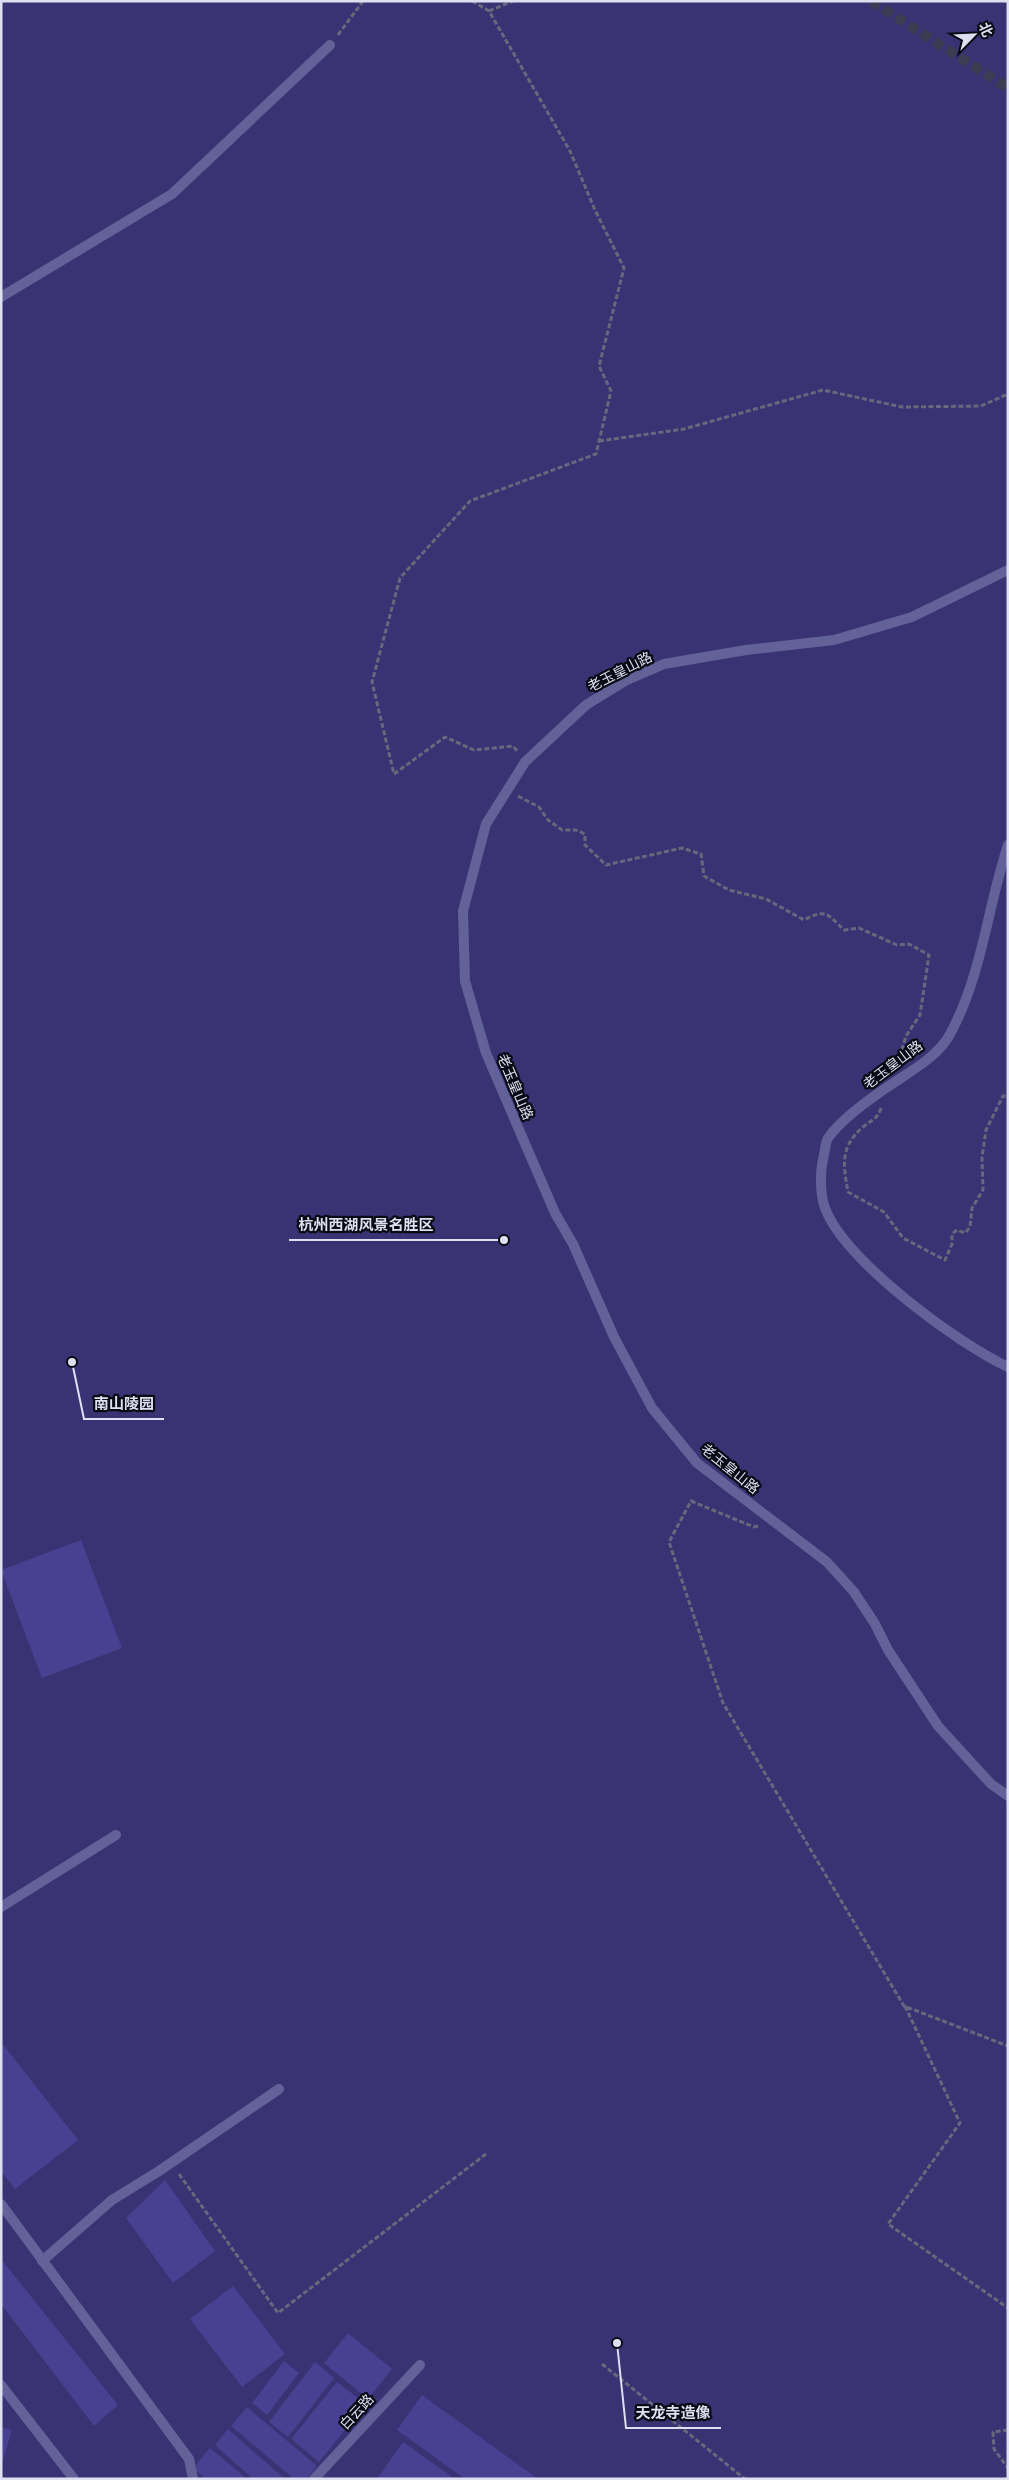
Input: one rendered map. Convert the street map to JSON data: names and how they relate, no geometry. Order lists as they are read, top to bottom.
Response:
{
  "streets": {
    "street": ["老玉皇山路", "白云路"]
  },
  "places": ["杭州西湖风景名胜区", "南山陵园", "天龙寺造像"],
  "north": "top right"
}
